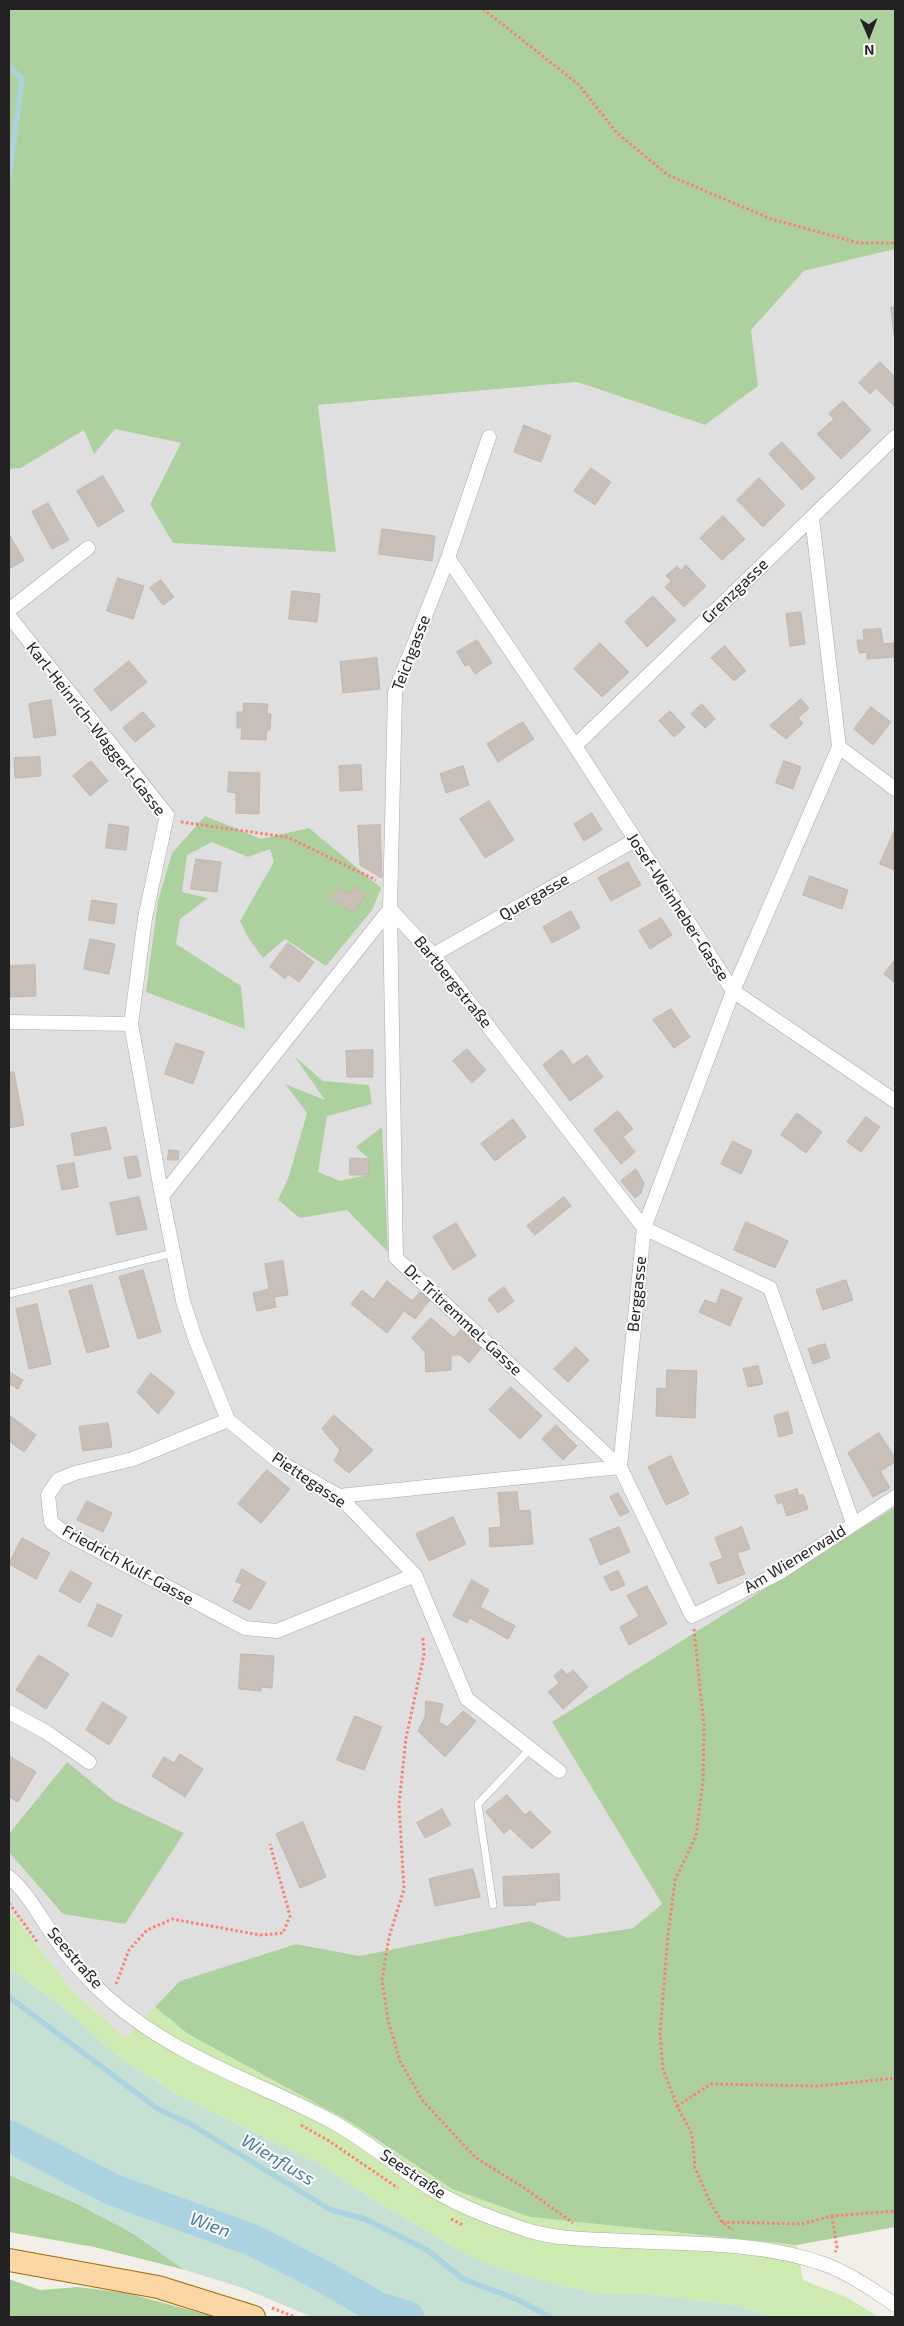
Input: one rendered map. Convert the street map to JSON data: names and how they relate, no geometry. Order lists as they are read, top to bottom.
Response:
{
  "streets": {
    "street": [
      "Grenzgasse",
      "Teichgasse",
      "Karl-Heinrich-Waggerl-Gasse",
      "Quergasse",
      "Josef-Weinheber-Gasse",
      "Bartbergstraße",
      "Berggasse",
      "Dr. Tritremmel-Gasse",
      "Piettegasse",
      "Am Wienerwald",
      "Friedrich Kulf-Gasse",
      "Seestraße"
    ]
  },
  "crossings": [
    ["Grenzgasse", "Josef-Weinheber-Gasse"],
    ["Teichgasse", "Josef-Weinheber-Gasse"],
    ["Teichgasse", "Bartbergstraße"],
    ["Teichgasse", "Dr. Tritremmel-Gasse"],
    ["Quergasse", "Josef-Weinheber-Gasse"],
    ["Quergasse", "Bartbergstraße"],
    ["Bartbergstraße", "Berggasse"],
    ["Bartbergstraße", "Dr. Tritremmel-Gasse"],
    ["Berggasse", "Dr. Tritremmel-Gasse"],
    ["Berggasse", "Am Wienerwald"],
    ["Dr. Tritremmel-Gasse", "Am Wienerwald"],
    ["Piettegasse", "Friedrich Kulf-Gasse"]
  ],
  "water": ["Wienfluss", "Wien"],
  "north": "bottom"
}
